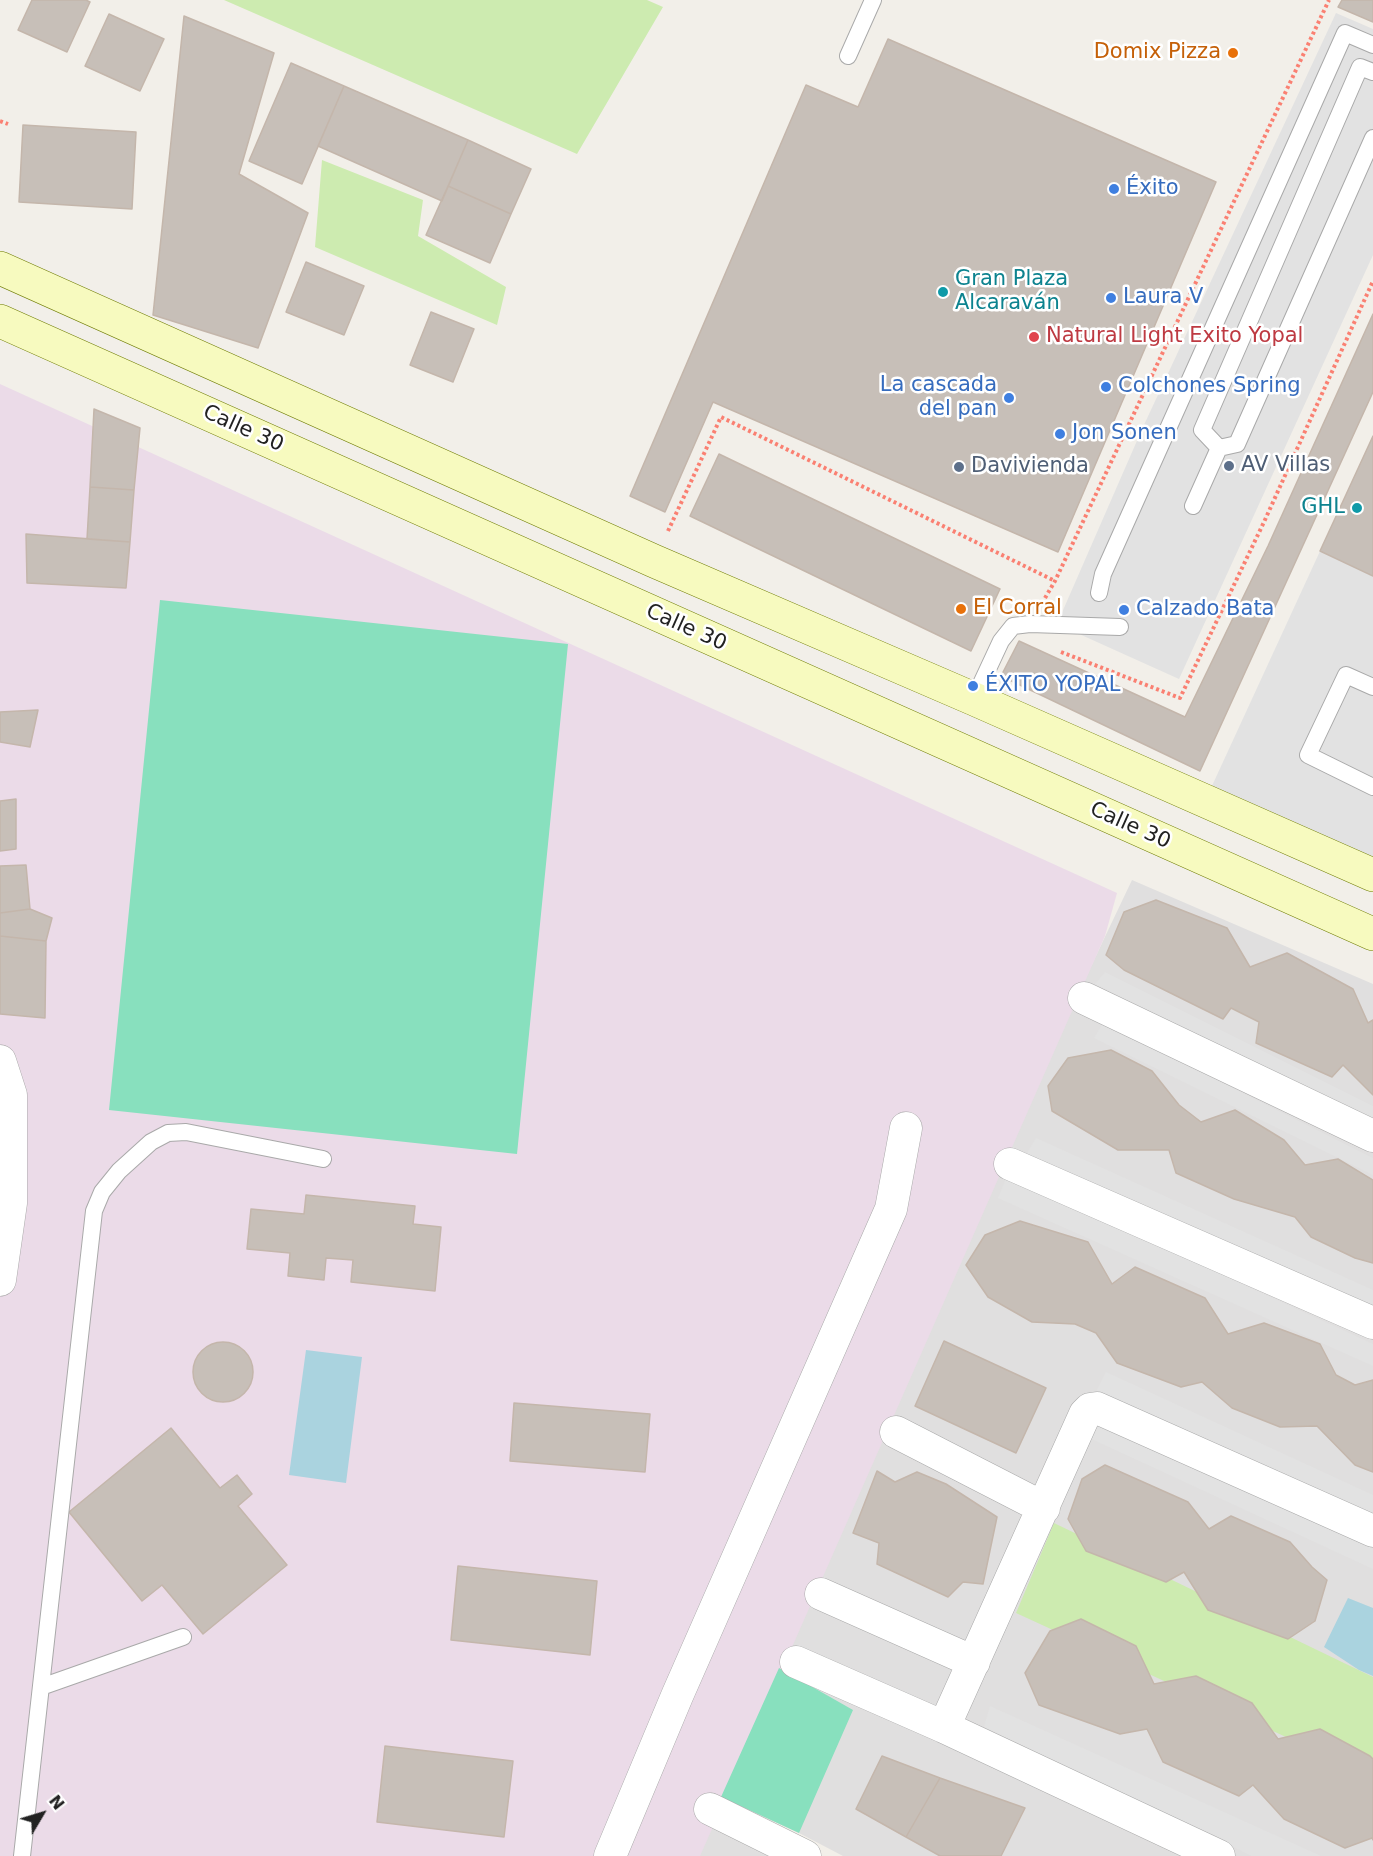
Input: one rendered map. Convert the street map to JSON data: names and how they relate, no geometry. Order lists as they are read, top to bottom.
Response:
{
  "streets": {
    "main road": ["Calle 30"]
  },
  "places": [
    "Domix Pizza",
    "Éxito",
    "Gran Plaza Alcaraván",
    "Laura V",
    "Natural Light Exito Yopal",
    "Colchones Spring",
    "La cascada del pan",
    "Jon Sonen",
    "AV Villas",
    "Davivienda",
    "GHL",
    "El Corral",
    "Calzado Bata",
    "ÉXITO YOPAL"
  ],
  "north": "top right"
}
